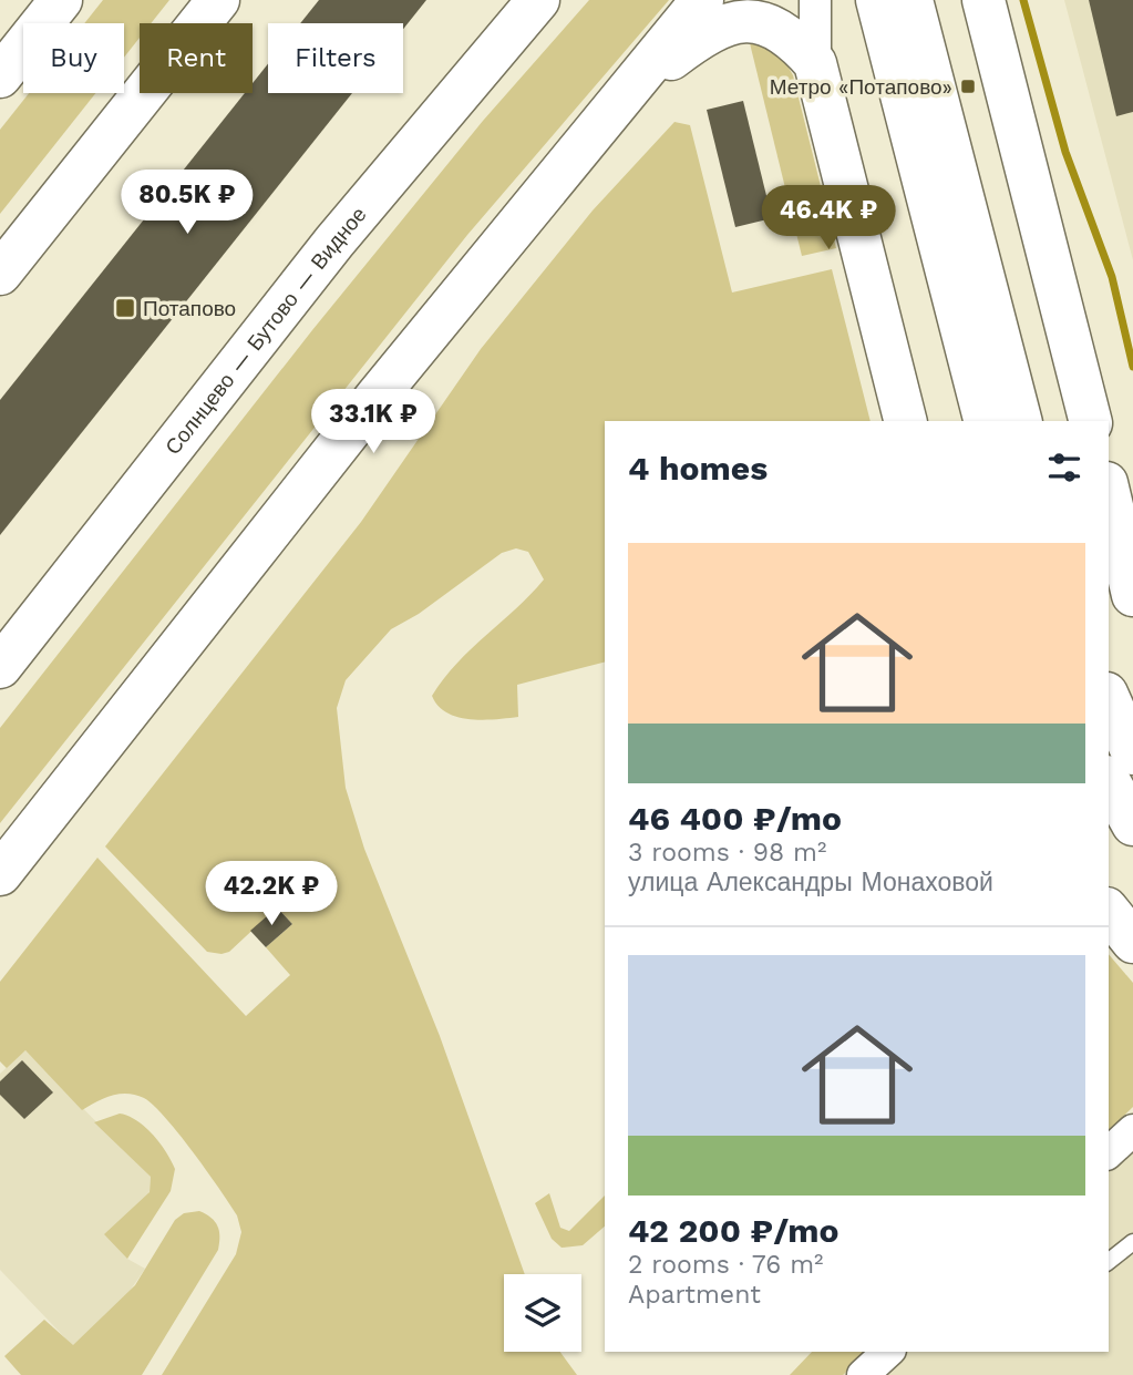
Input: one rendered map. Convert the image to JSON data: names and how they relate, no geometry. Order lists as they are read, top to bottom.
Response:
{
  "streets": {
    "main road": ["Солнцево — Бутово — Видное"]
  },
  "places": {
    "transit": ["Метро «Потапово»", "Потапово"]
  },
  "page": {
    "chip": ["Buy", "Rent", "Filters"],
    "price": [
      "80.5K ₽",
      "46.4K ₽",
      "33.1K ₽",
      "42.2K ₽"
    ],
    "heading": "4 homes",
    "list": [
      {
        "name": "46 400 ₽/mo",
        "note": "3 rooms · 98 m² · улица Александры Монаховой"
      },
      {
        "name": "42 200 ₽/mo",
        "note": "2 rooms · 76 m² · Apartment"
      }
    ]
  }
}
